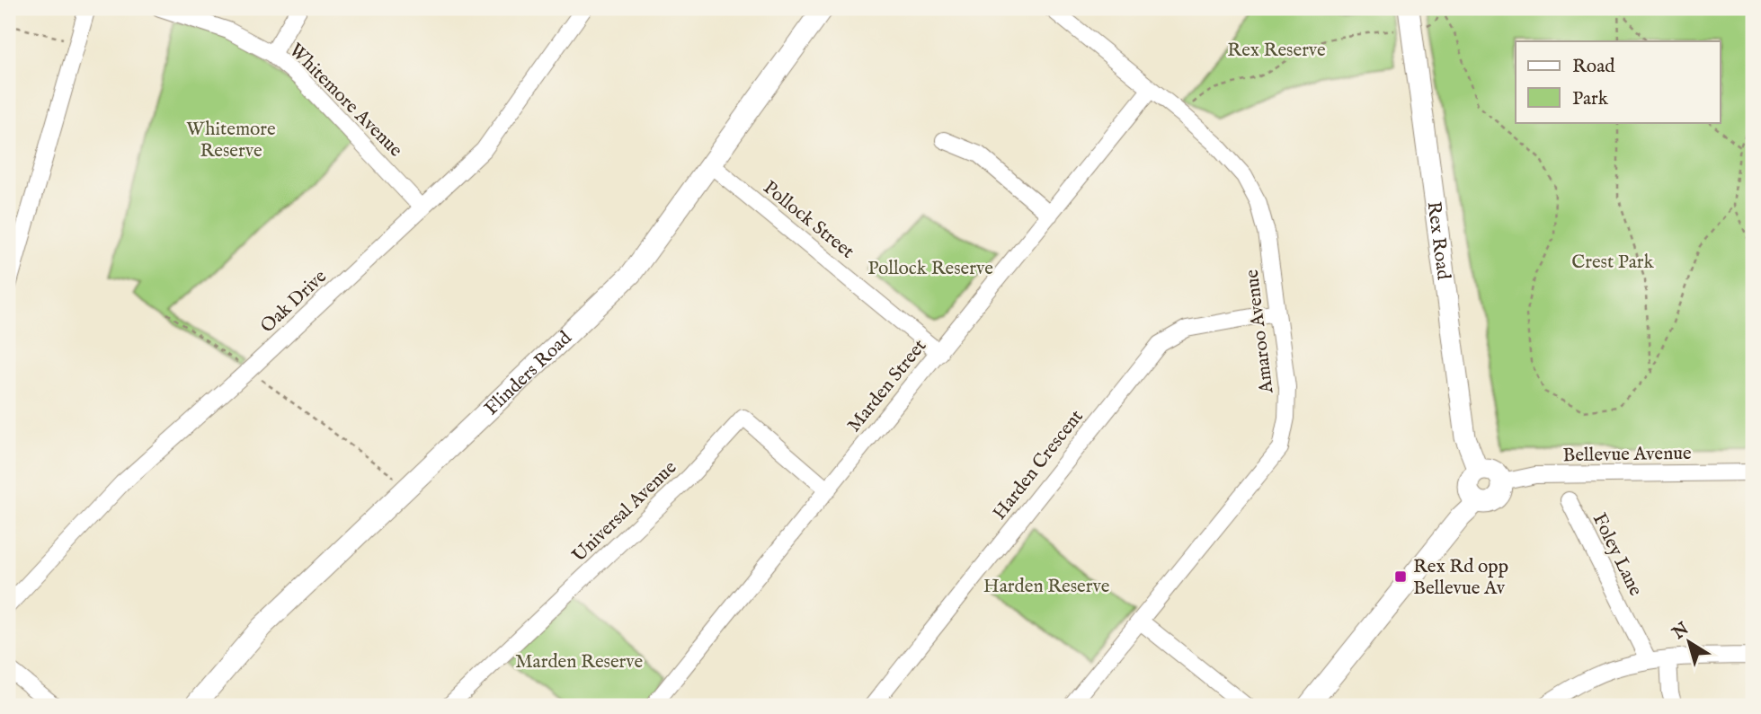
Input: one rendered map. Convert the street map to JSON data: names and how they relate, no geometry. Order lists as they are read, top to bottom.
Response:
{
  "streets": {
    "street": [
      "Whitemore Avenue",
      "Pollock Street",
      "Rex Road",
      "Oak Drive",
      "Amaroo Avenue",
      "Flinders Road",
      "Marden Street",
      "Bellevue Avenue",
      "Harden Crescent",
      "Universal Avenue",
      "Foley Lane"
    ]
  },
  "crossings": [
    ["Whitemore Avenue", "Oak Drive"],
    ["Pollock Street", "Flinders Road"],
    ["Pollock Street", "Marden Street"],
    ["Rex Road", "Bellevue Avenue"],
    ["Amaroo Avenue", "Marden Street"],
    ["Amaroo Avenue", "Harden Crescent"],
    ["Marden Street", "Universal Avenue"]
  ],
  "parks": [
    "Rex Reserve",
    "Whitemore Reserve",
    "Crest Park",
    "Pollock Reserve",
    "Harden Reserve",
    "Marden Reserve"
  ],
  "places": {
    "transit": ["Rex Rd opp Bellevue Av"]
  },
  "legend": ["Road", "Park"],
  "north": "top left"
}
